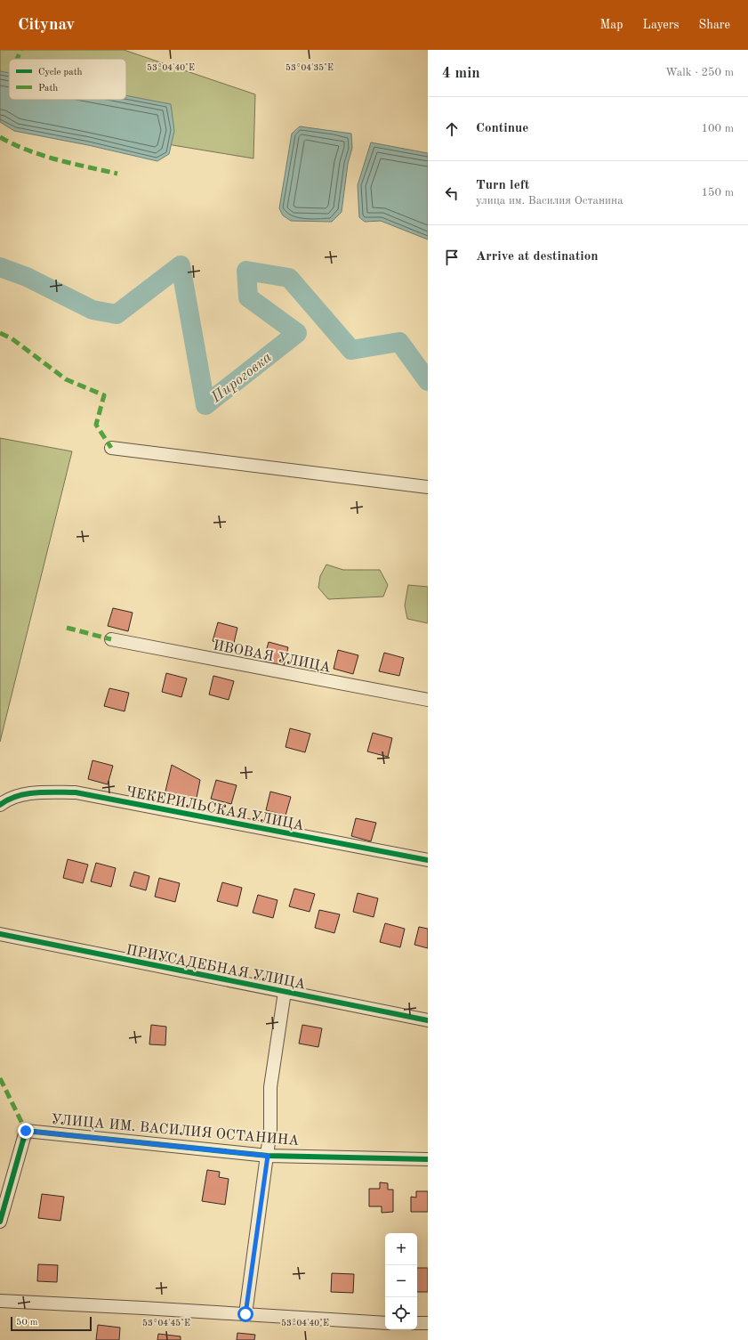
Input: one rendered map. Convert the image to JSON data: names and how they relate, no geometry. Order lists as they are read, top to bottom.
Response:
{
  "streets": {
    "street": [
      "ИВОВАЯ УЛИЦА",
      "ЧЕКЕРИЛЬСКАЯ УЛИЦА",
      "ПРИУСАДЕБНАЯ УЛИЦА",
      "УЛИЦА ИМ. ВАСИЛИЯ ОСТАНИНА"
    ]
  },
  "water": ["Пироговка"],
  "legend": ["Cycle path", "Path"],
  "scale_bar": "50 m",
  "page": {
    "header": "Citynav",
    "nav": ["Map", "Layers", "Share"],
    "heading": ["4 min", "Walk · 250 m"],
    "list": [
      ["Continue", "100 m"],
      ["Turn left", "улица им. Василия Останина", "150 m"],
      "Arrive at destination"
    ],
    "map_buttons": ["+", "−"],
    "scale": "50 m"
  },
  "coordinates": ["53°04'40\"E", "53°04'35\"E", "53°04'45\"E"]
}
